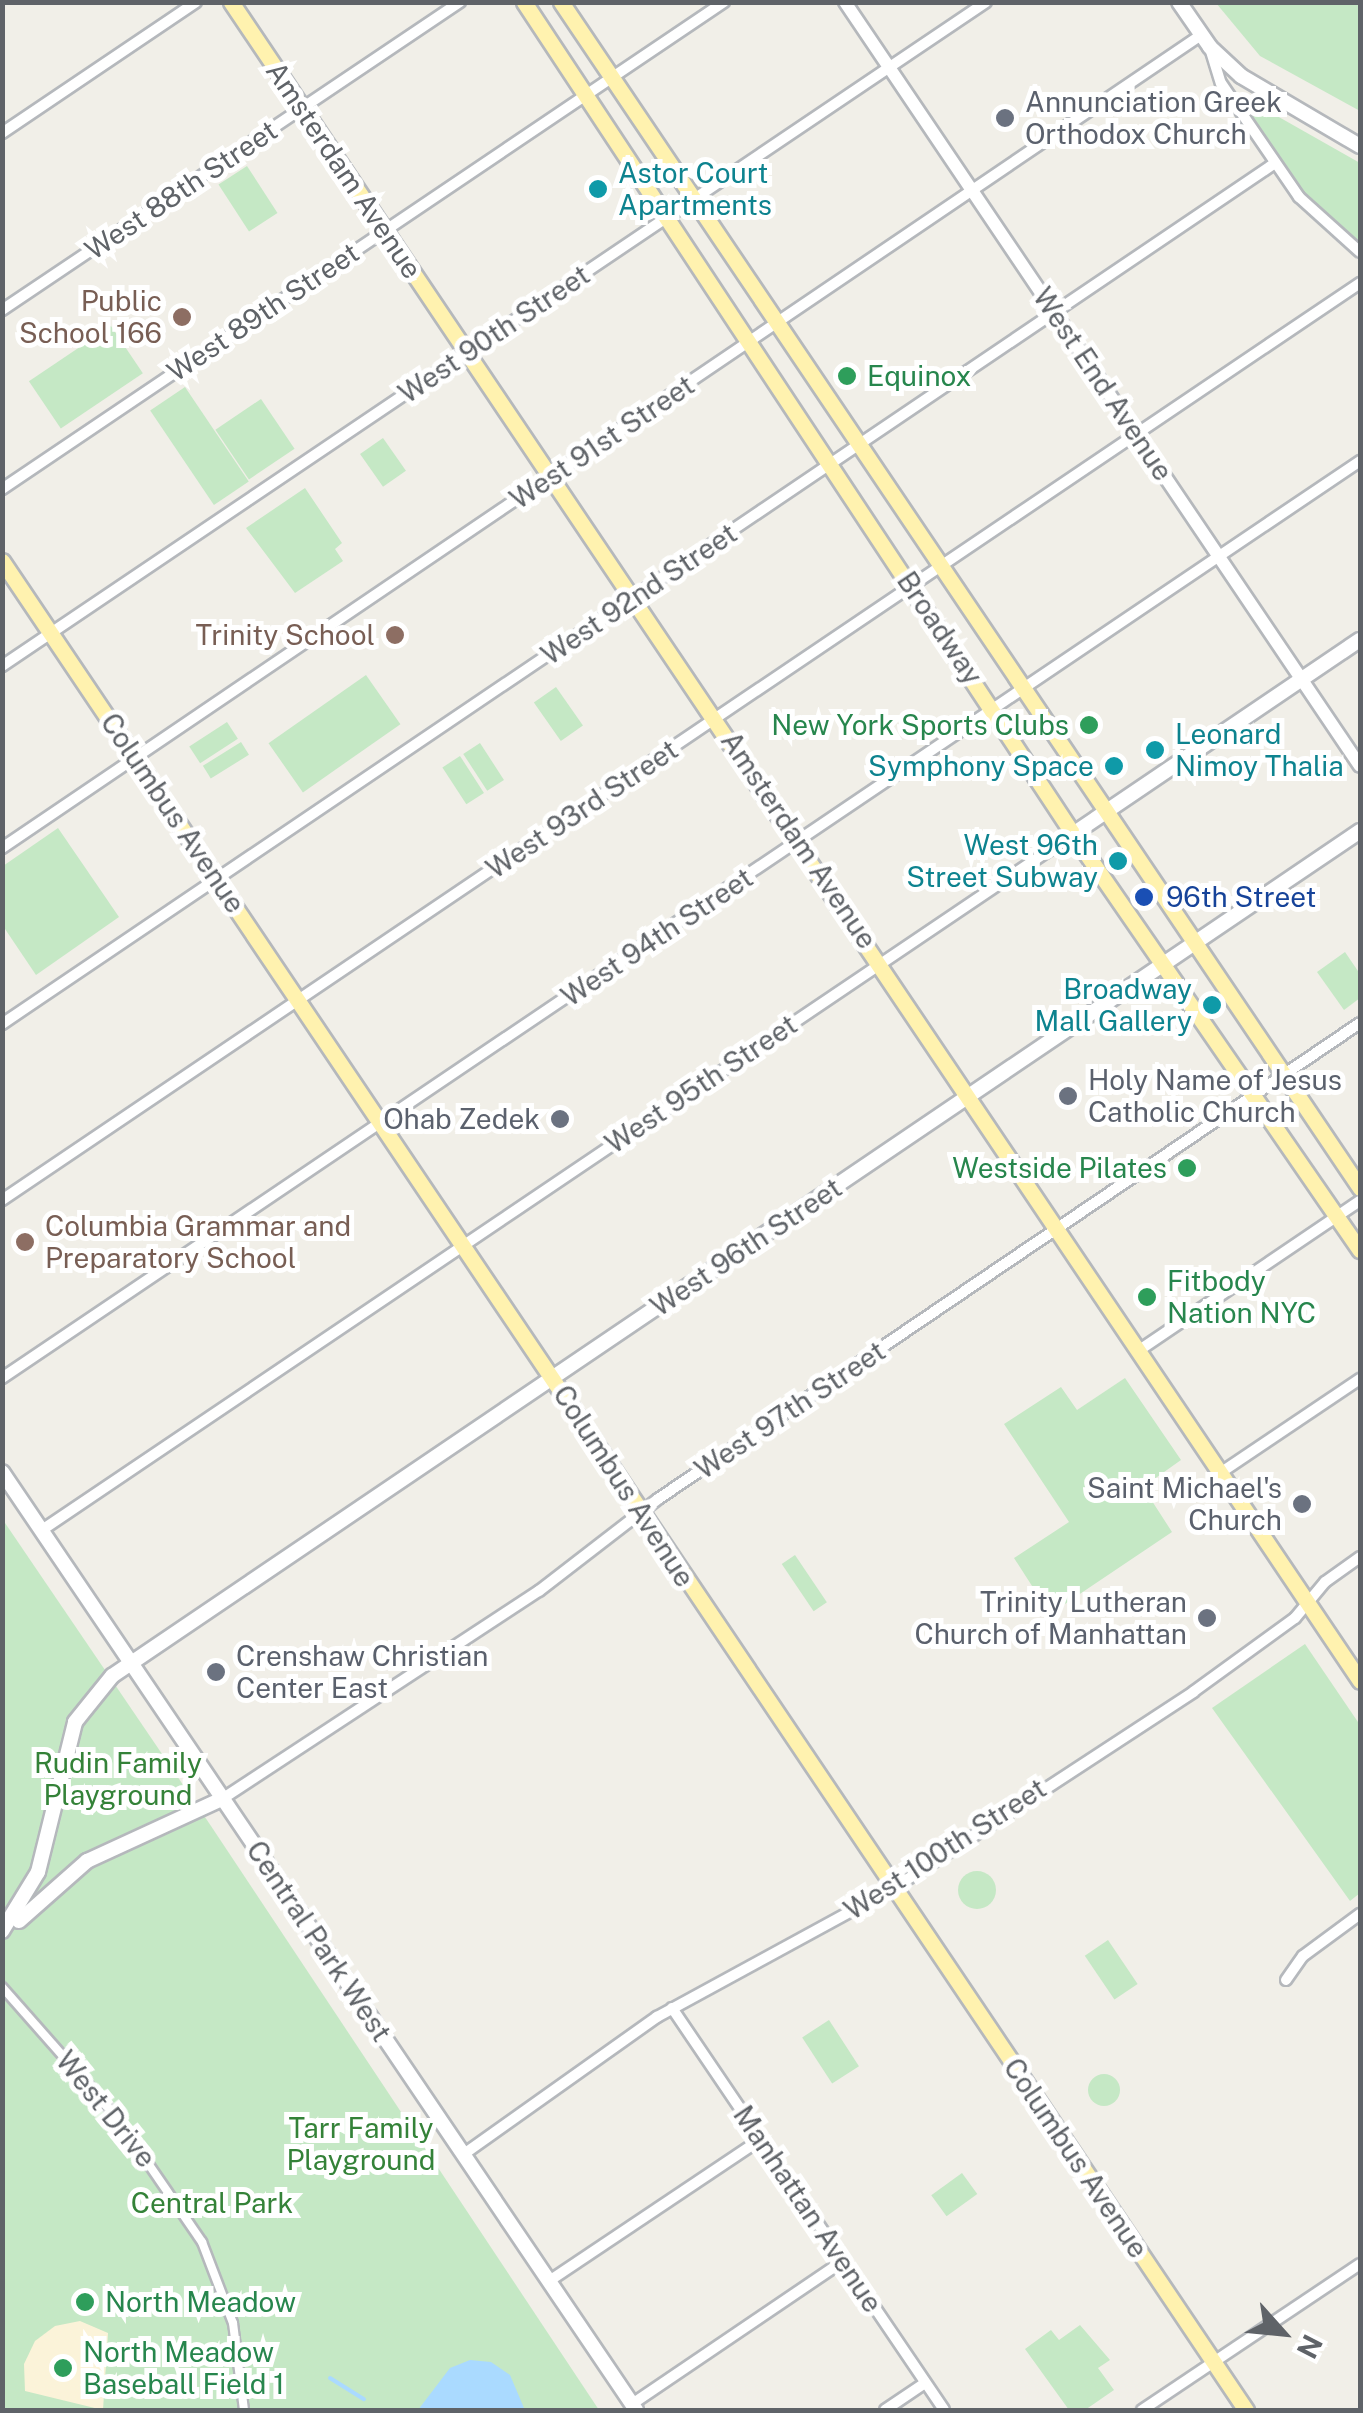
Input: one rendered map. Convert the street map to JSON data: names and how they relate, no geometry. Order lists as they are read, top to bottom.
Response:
{
  "streets": {
    "main road": [
      "Amsterdam Avenue",
      "Broadway",
      "Columbus Avenue",
      "West 95th Street",
      "West 96th Street",
      "Central Park West"
    ],
    "street": [
      "West 88th Street",
      "West 89th Street",
      "West 90th Street",
      "West End Avenue",
      "West 91st Street",
      "West 92nd Street",
      "West 93rd Street",
      "West 94th Street",
      "West 97th Street",
      "West 100th Street",
      "West Drive",
      "Manhattan Avenue"
    ]
  },
  "crossings": [
    ["Amsterdam Avenue", "West 88th Street"],
    ["Amsterdam Avenue", "West 89th Street"],
    ["Amsterdam Avenue", "West 90th Street"],
    ["Amsterdam Avenue", "West 91st Street"],
    ["Amsterdam Avenue", "West 92nd Street"],
    ["Amsterdam Avenue", "West 93rd Street"],
    ["Amsterdam Avenue", "West 94th Street"],
    ["Amsterdam Avenue", "West 95th Street"],
    ["Amsterdam Avenue", "West 96th Street"],
    ["Amsterdam Avenue", "West 97th Street"],
    ["Amsterdam Avenue", "West 100th Street"],
    ["West 89th Street", "Broadway"],
    ["West 90th Street", "West End Avenue"],
    ["West 90th Street", "Broadway"],
    ["West 90th Street", "Columbus Avenue"],
    ["West End Avenue", "West 91st Street"],
    ["West End Avenue", "West 92nd Street"],
    ["West End Avenue", "West 93rd Street"],
    ["West End Avenue", "West 94th Street"],
    ["West End Avenue", "West 95th Street"],
    ["West 91st Street", "Broadway"],
    ["West 91st Street", "Columbus Avenue"],
    ["West 92nd Street", "Broadway"],
    ["West 92nd Street", "Columbus Avenue"],
    ["Broadway", "West 93rd Street"],
    ["Broadway", "West 94th Street"],
    ["Broadway", "West 95th Street"],
    ["Broadway", "West 96th Street"],
    ["Broadway", "West 97th Street"],
    ["West 93rd Street", "Columbus Avenue"],
    ["Columbus Avenue", "West 94th Street"],
    ["Columbus Avenue", "West 95th Street"],
    ["Columbus Avenue", "West 96th Street"],
    ["Columbus Avenue", "West 97th Street"],
    ["Columbus Avenue", "West 100th Street"],
    ["West 95th Street", "Central Park West"],
    ["West 96th Street", "Central Park West"],
    ["West 97th Street", "Central Park West"],
    ["West 100th Street", "Central Park West"],
    ["West 100th Street", "Manhattan Avenue"]
  ],
  "parks": ["Rudin Family Playground", "Tarr Family Playground", "Central Park"],
  "places": [
    "Annunciation Greek Orthodox Church",
    "Astor Court Apartments",
    "Public School 166",
    "Equinox",
    "Trinity School",
    "New York Sports Clubs",
    "Leonard Nimoy Thalia",
    "Symphony Space",
    "West 96th Street Subway",
    "96th Street",
    "Broadway Mall Gallery",
    "Holy Name of Jesus Catholic Church",
    "Ohab Zedek",
    "Westside Pilates",
    "Columbia Grammar and Preparatory School",
    "Fitbody Nation NYC",
    "Saint Michael's Church",
    "Trinity Lutheran Church of Manhattan",
    "Crenshaw Christian Center East",
    "North Meadow",
    "North Meadow Baseball Field 1"
  ],
  "north": "bottom right"
}
